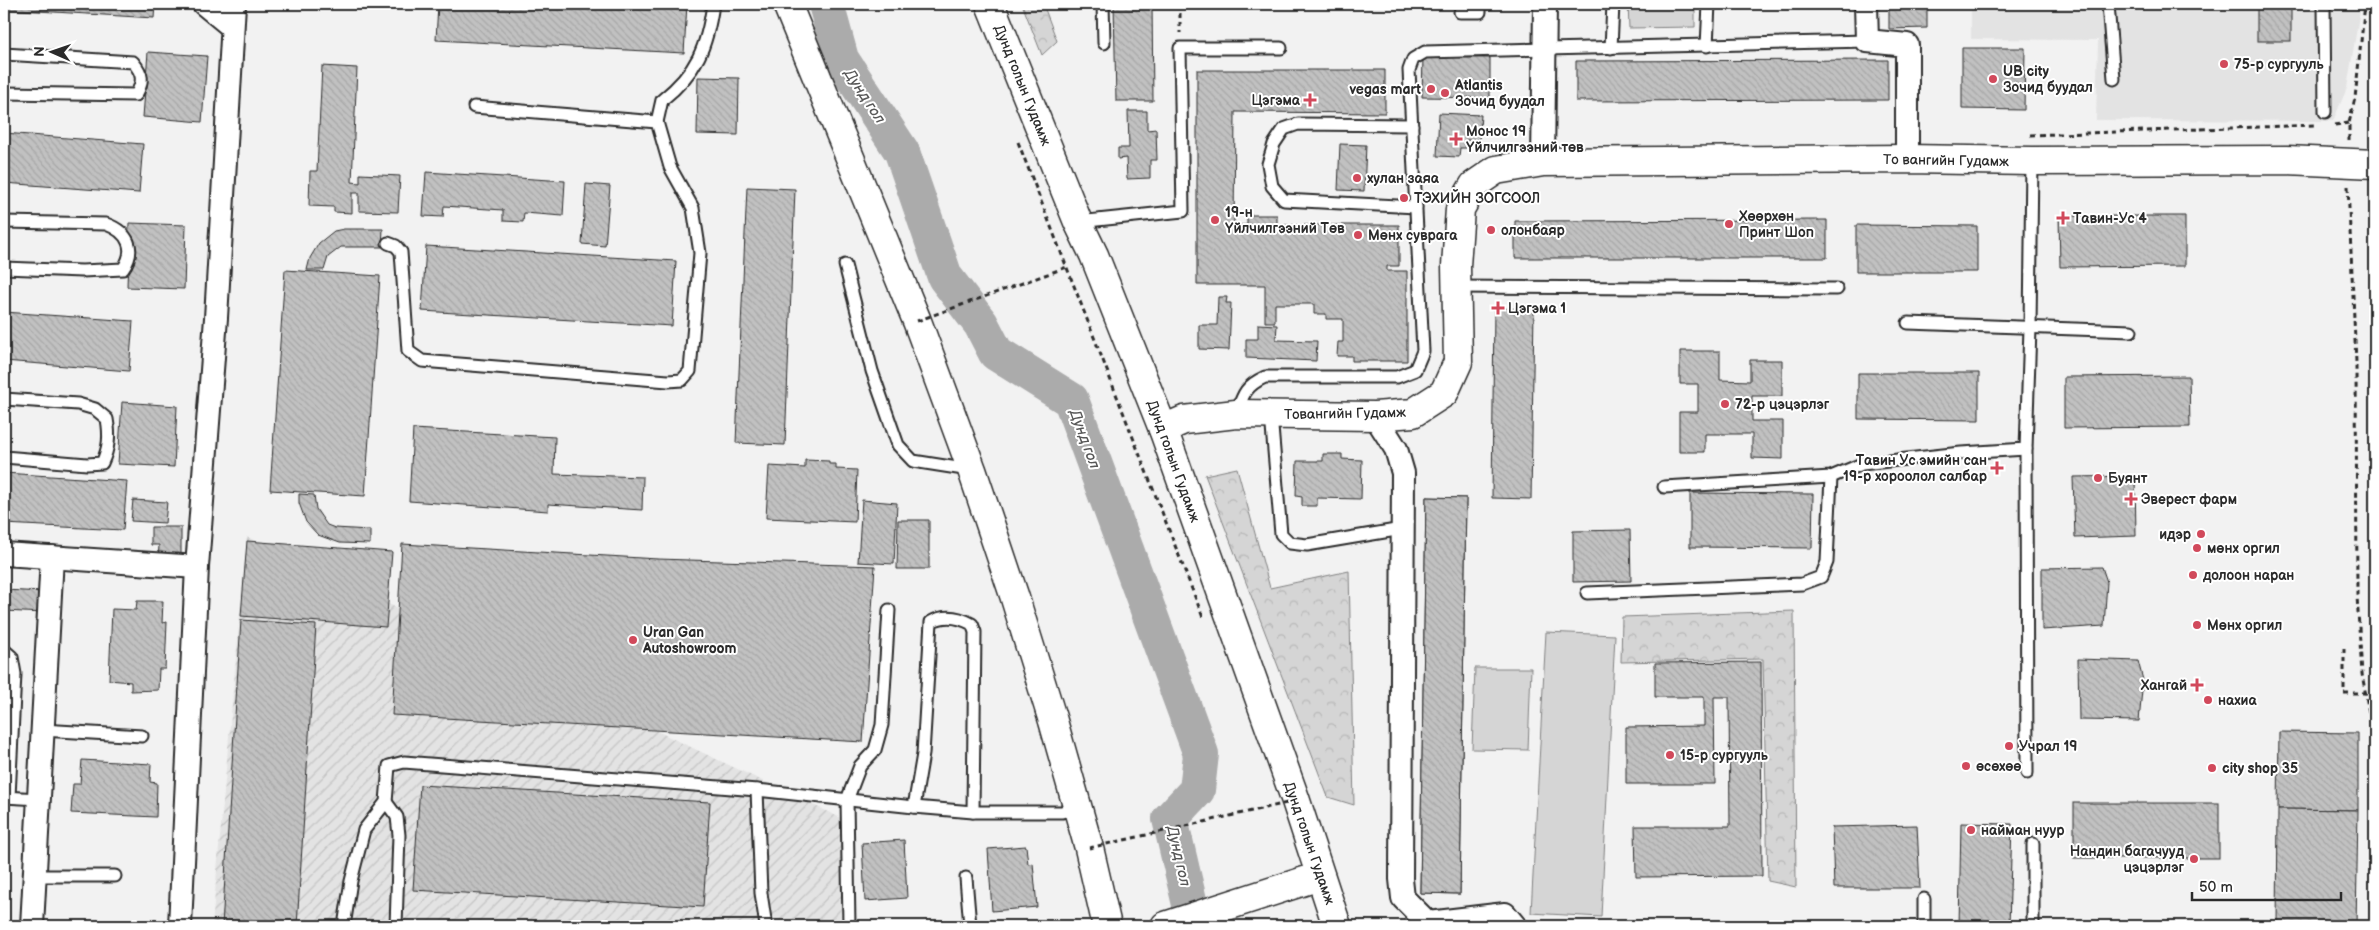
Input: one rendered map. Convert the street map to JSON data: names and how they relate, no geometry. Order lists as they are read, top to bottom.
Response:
{
  "streets": {
    "street": ["Дунд голын Гудамж", "То вангийн Гудамж", "Товангийн Гудамж"]
  },
  "crossings": [
    ["Дунд голын Гудамж", "Товангийн Гудамж"],
    ["То вангийн Гудамж", "Товангийн Гудамж"]
  ],
  "water": ["Дунд гол"],
  "places": {
    "other": [
      "75-р сургууль",
      "UB city Зочид буудал",
      "vegas mart",
      "Atlantis Зочид буудал",
      "хулан заяа",
      "ТЭХИЙН ЗОГСООЛ",
      "19-н Үйлчилгээний Төв",
      "Хөөрхөн Принт Шоп",
      "олонбаяр",
      "Мөнх суврага",
      "72-р цэцэрлэг",
      "Буянт",
      "идэр",
      "мөнх оргил",
      "долоон наран",
      "Мөнх оргил",
      "Uran Gan Autoshowroom",
      "нахиа",
      "Учрал 19",
      "15-р сургууль",
      "өсөхөө",
      "city shop 35",
      "найман нуур",
      "Нандин багачууд цэцэрлэг"
    ],
    "health": [
      "Цэгэма",
      "Монос 19 Үйлчилгээний төв",
      "Тавин-Ус 4",
      "Цэгэма 1",
      "Тавин Ус эмийн сан 19-р хороолол салбар",
      "Эверест фарм",
      "Хангай"
    ]
  },
  "scale_bar": "50 m",
  "north": "left"
}
